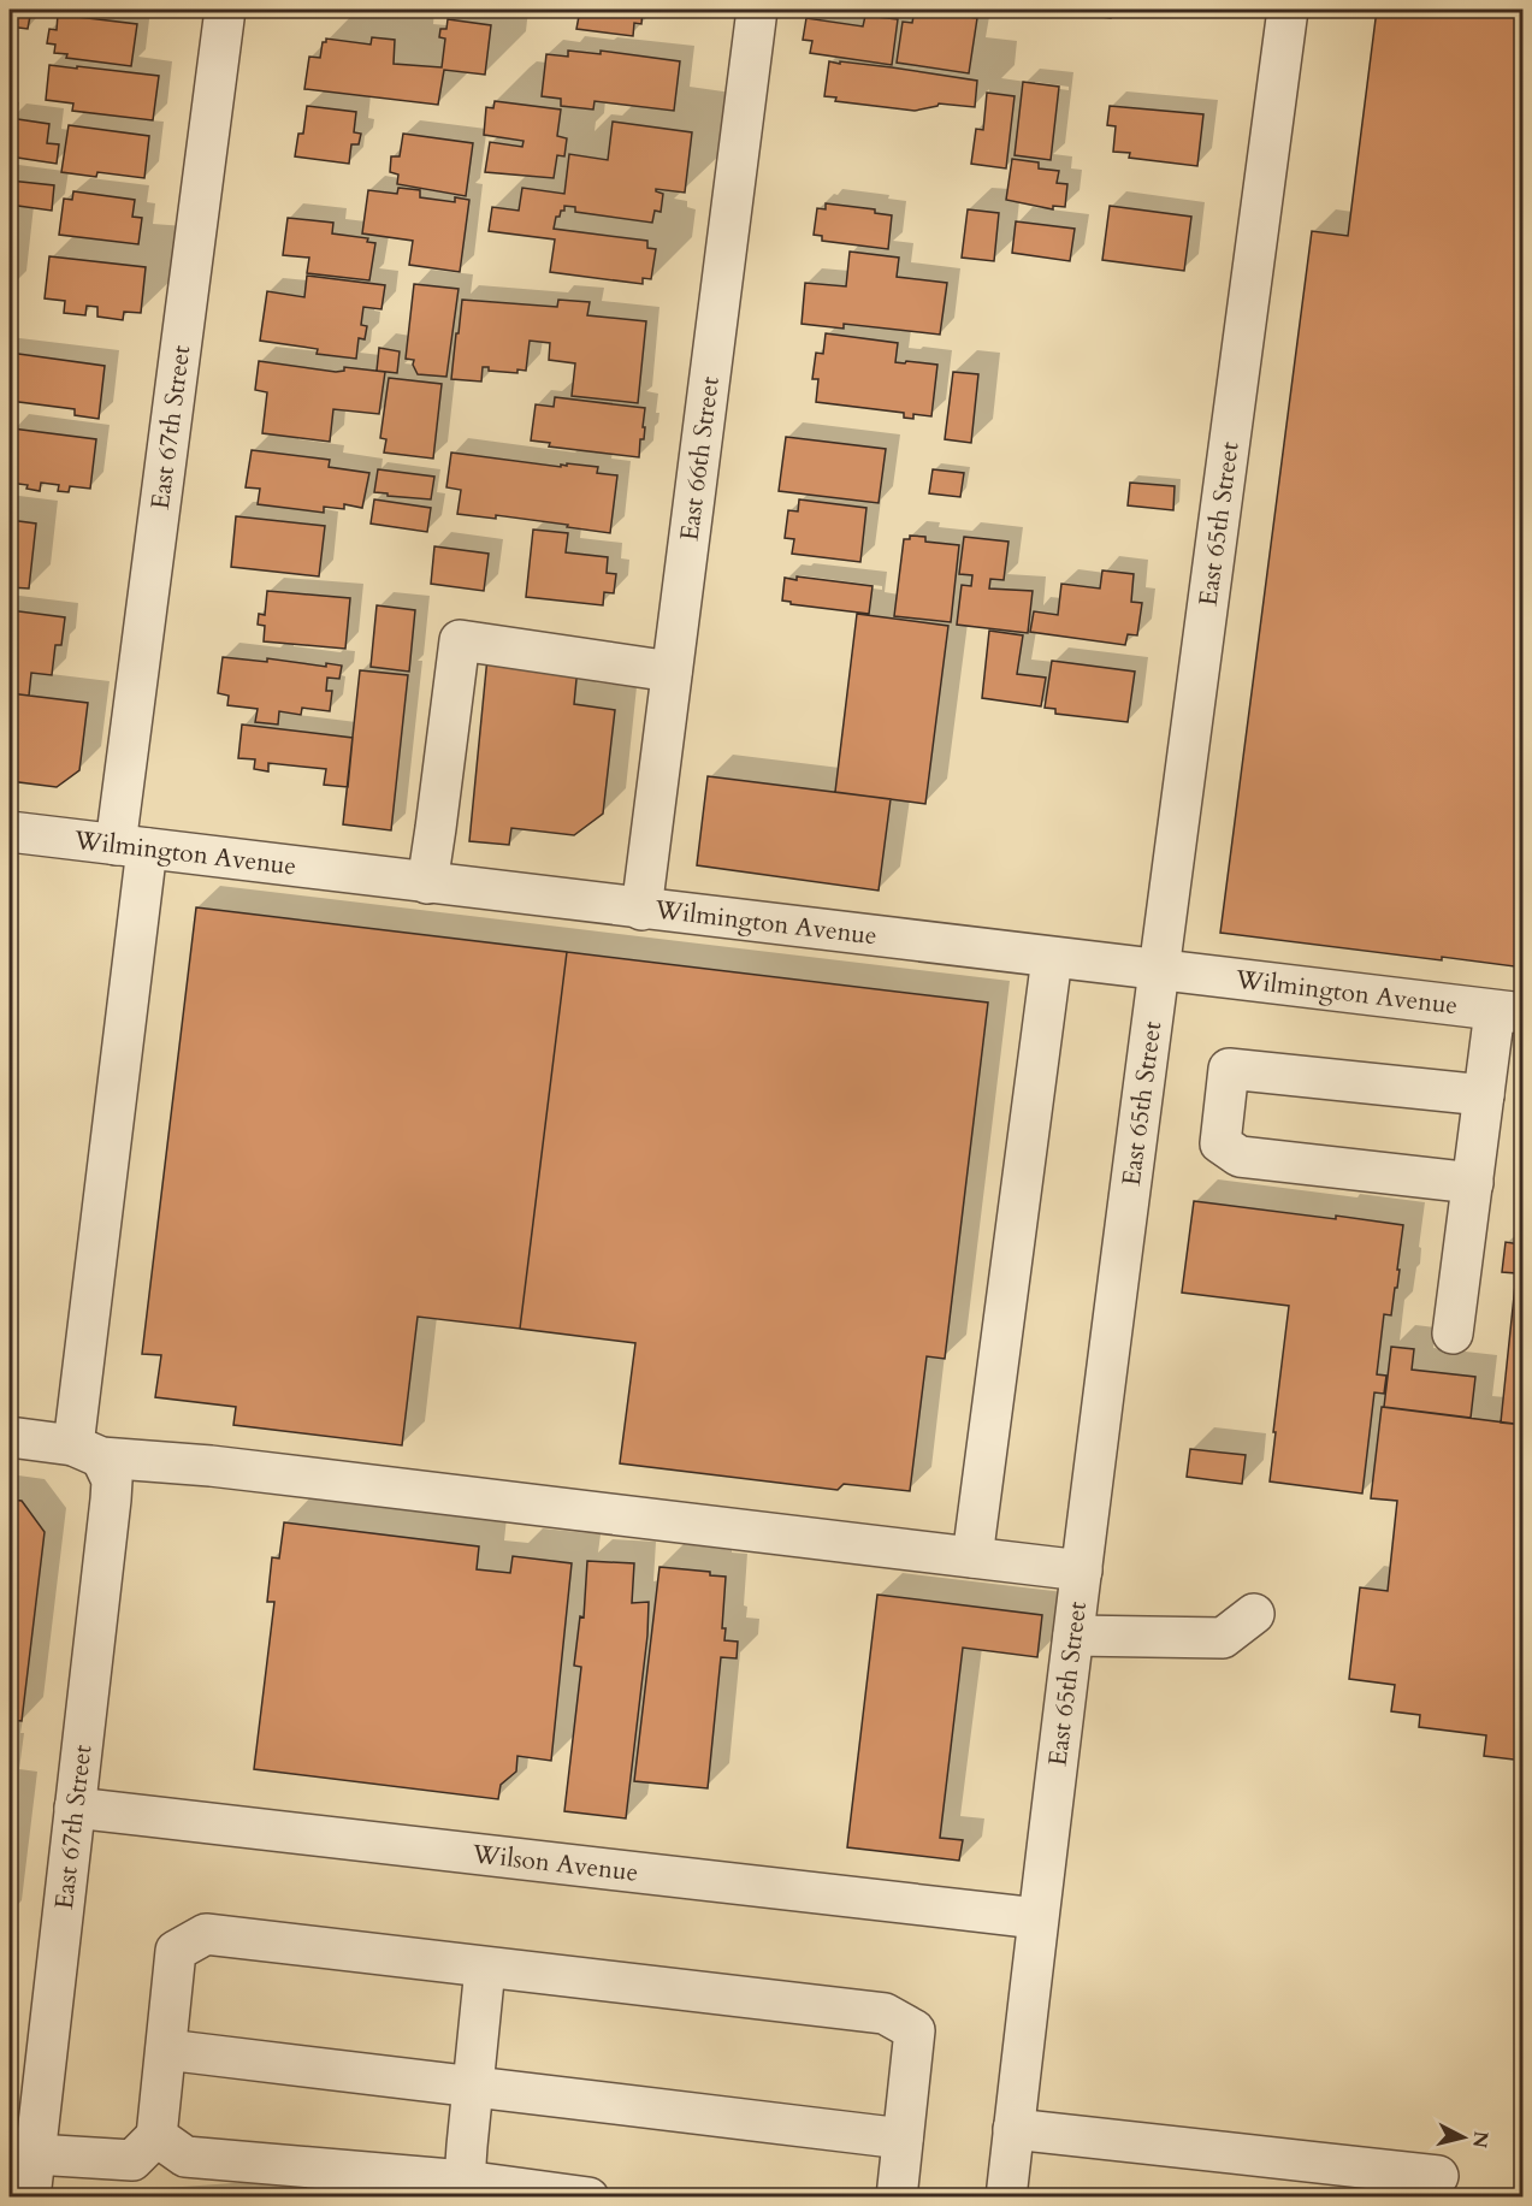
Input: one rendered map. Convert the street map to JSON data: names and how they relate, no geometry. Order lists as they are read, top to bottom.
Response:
{
  "streets": {
    "street": [
      "East 67th Street",
      "East 66th Street",
      "East 65th Street",
      "Wilmington Avenue",
      "Wilson Avenue"
    ]
  },
  "crossings": [
    ["East 67th Street", "Wilmington Avenue"],
    ["East 67th Street", "Wilson Avenue"],
    ["East 66th Street", "Wilmington Avenue"],
    ["East 65th Street", "Wilmington Avenue"],
    ["East 65th Street", "Wilson Avenue"]
  ],
  "north": "right"
}
